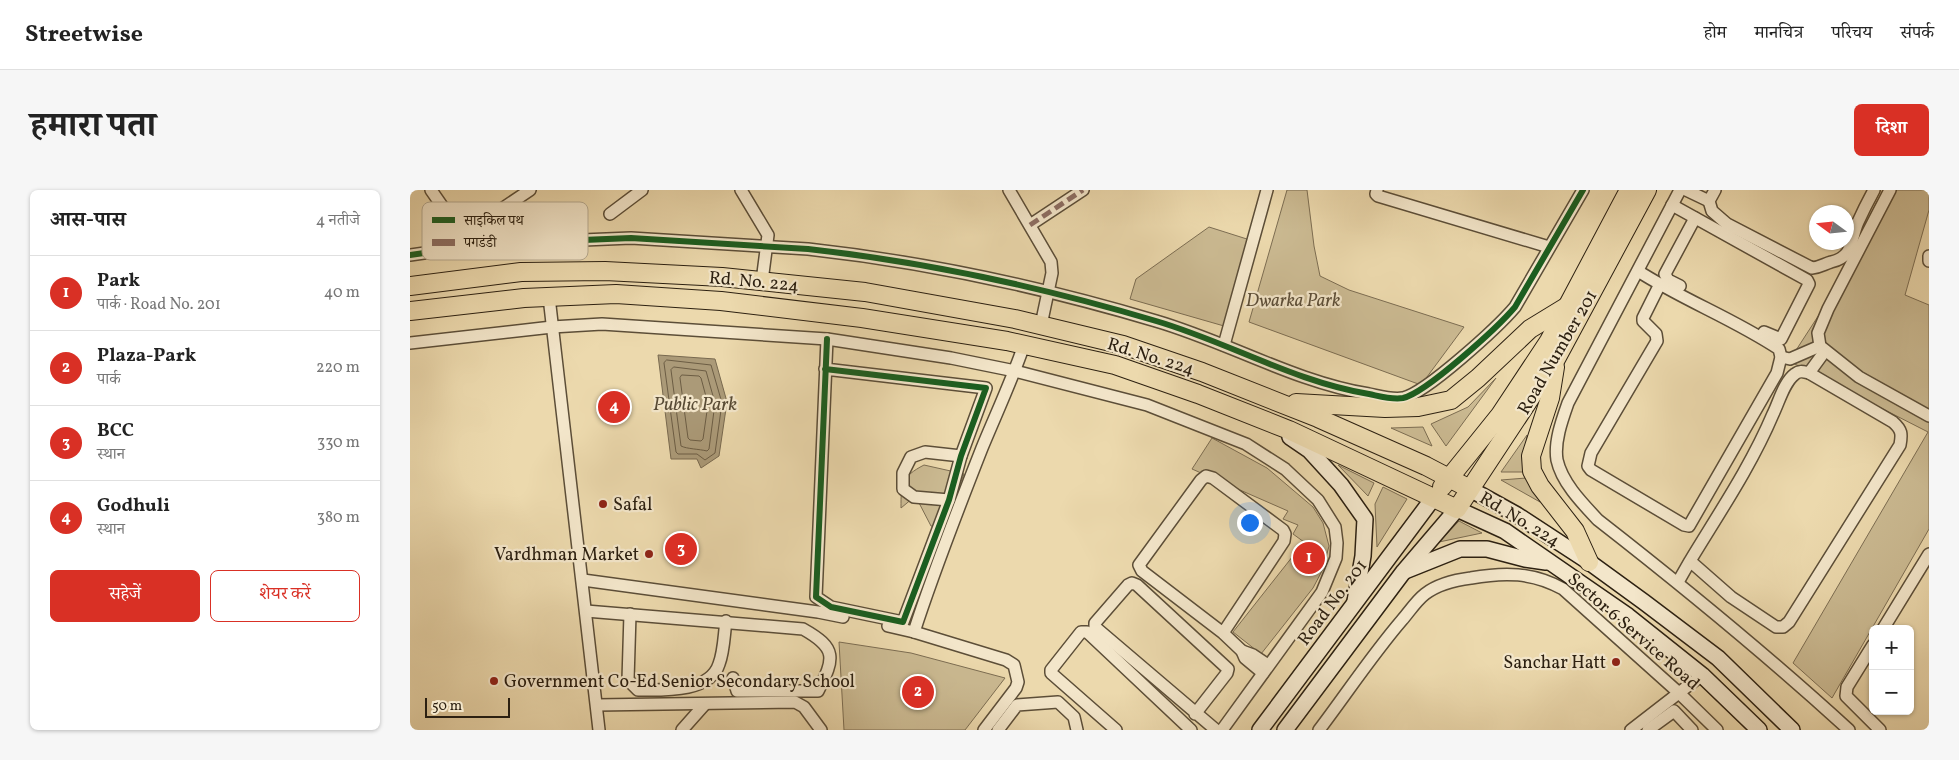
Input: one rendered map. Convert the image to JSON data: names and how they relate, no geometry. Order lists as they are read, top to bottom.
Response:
{
  "streets": {
    "main road": ["Rd. No. 224", "Road Number 201", "Road No. 201"],
    "street": ["Sector 6 Service Road"]
  },
  "crossings": [
    ["Rd. No. 224", "Road Number 201"],
    ["Rd. No. 224", "Road No. 201"],
    ["Road Number 201", "Road No. 201"]
  ],
  "water": ["Public Park"],
  "parks": ["Dwarka Park"],
  "places": [
    "Safal",
    "Vardhman Market",
    "Sanchar Hatt",
    "Government Co-Ed Senior Secondary School"
  ],
  "legend": ["साइकिल पथ", "पगडंडी"],
  "scale_bar": "50 m",
  "north": "left",
  "page": {
    "header": "Streetwise",
    "nav": [
      "होम",
      "मानचित्र",
      "परिचय",
      "संपर्क"
    ],
    "title": "हमारा पता",
    "buttons": [
      "दिशा",
      ["सहेजें", "शेयर करें"]
    ],
    "heading": ["आस-पास", "4 नतीजे"],
    "list": [
      {
        "mark": "1",
        "name": "Park",
        "note": "पार्क · Road No. 201",
        "value": "40 m"
      },
      {
        "mark": "2",
        "name": "Plaza-Park",
        "note": "पार्क",
        "value": "220 m"
      },
      {
        "mark": "3",
        "name": "BCC",
        "note": "स्थान",
        "value": "330 m"
      },
      {
        "mark": "4",
        "name": "Godhuli",
        "note": "स्थान",
        "value": "380 m"
      }
    ],
    "pins": [
      "4",
      "3",
      "1",
      "2"
    ],
    "map_buttons": ["+", "−"],
    "scale": "50 m"
  }
}
